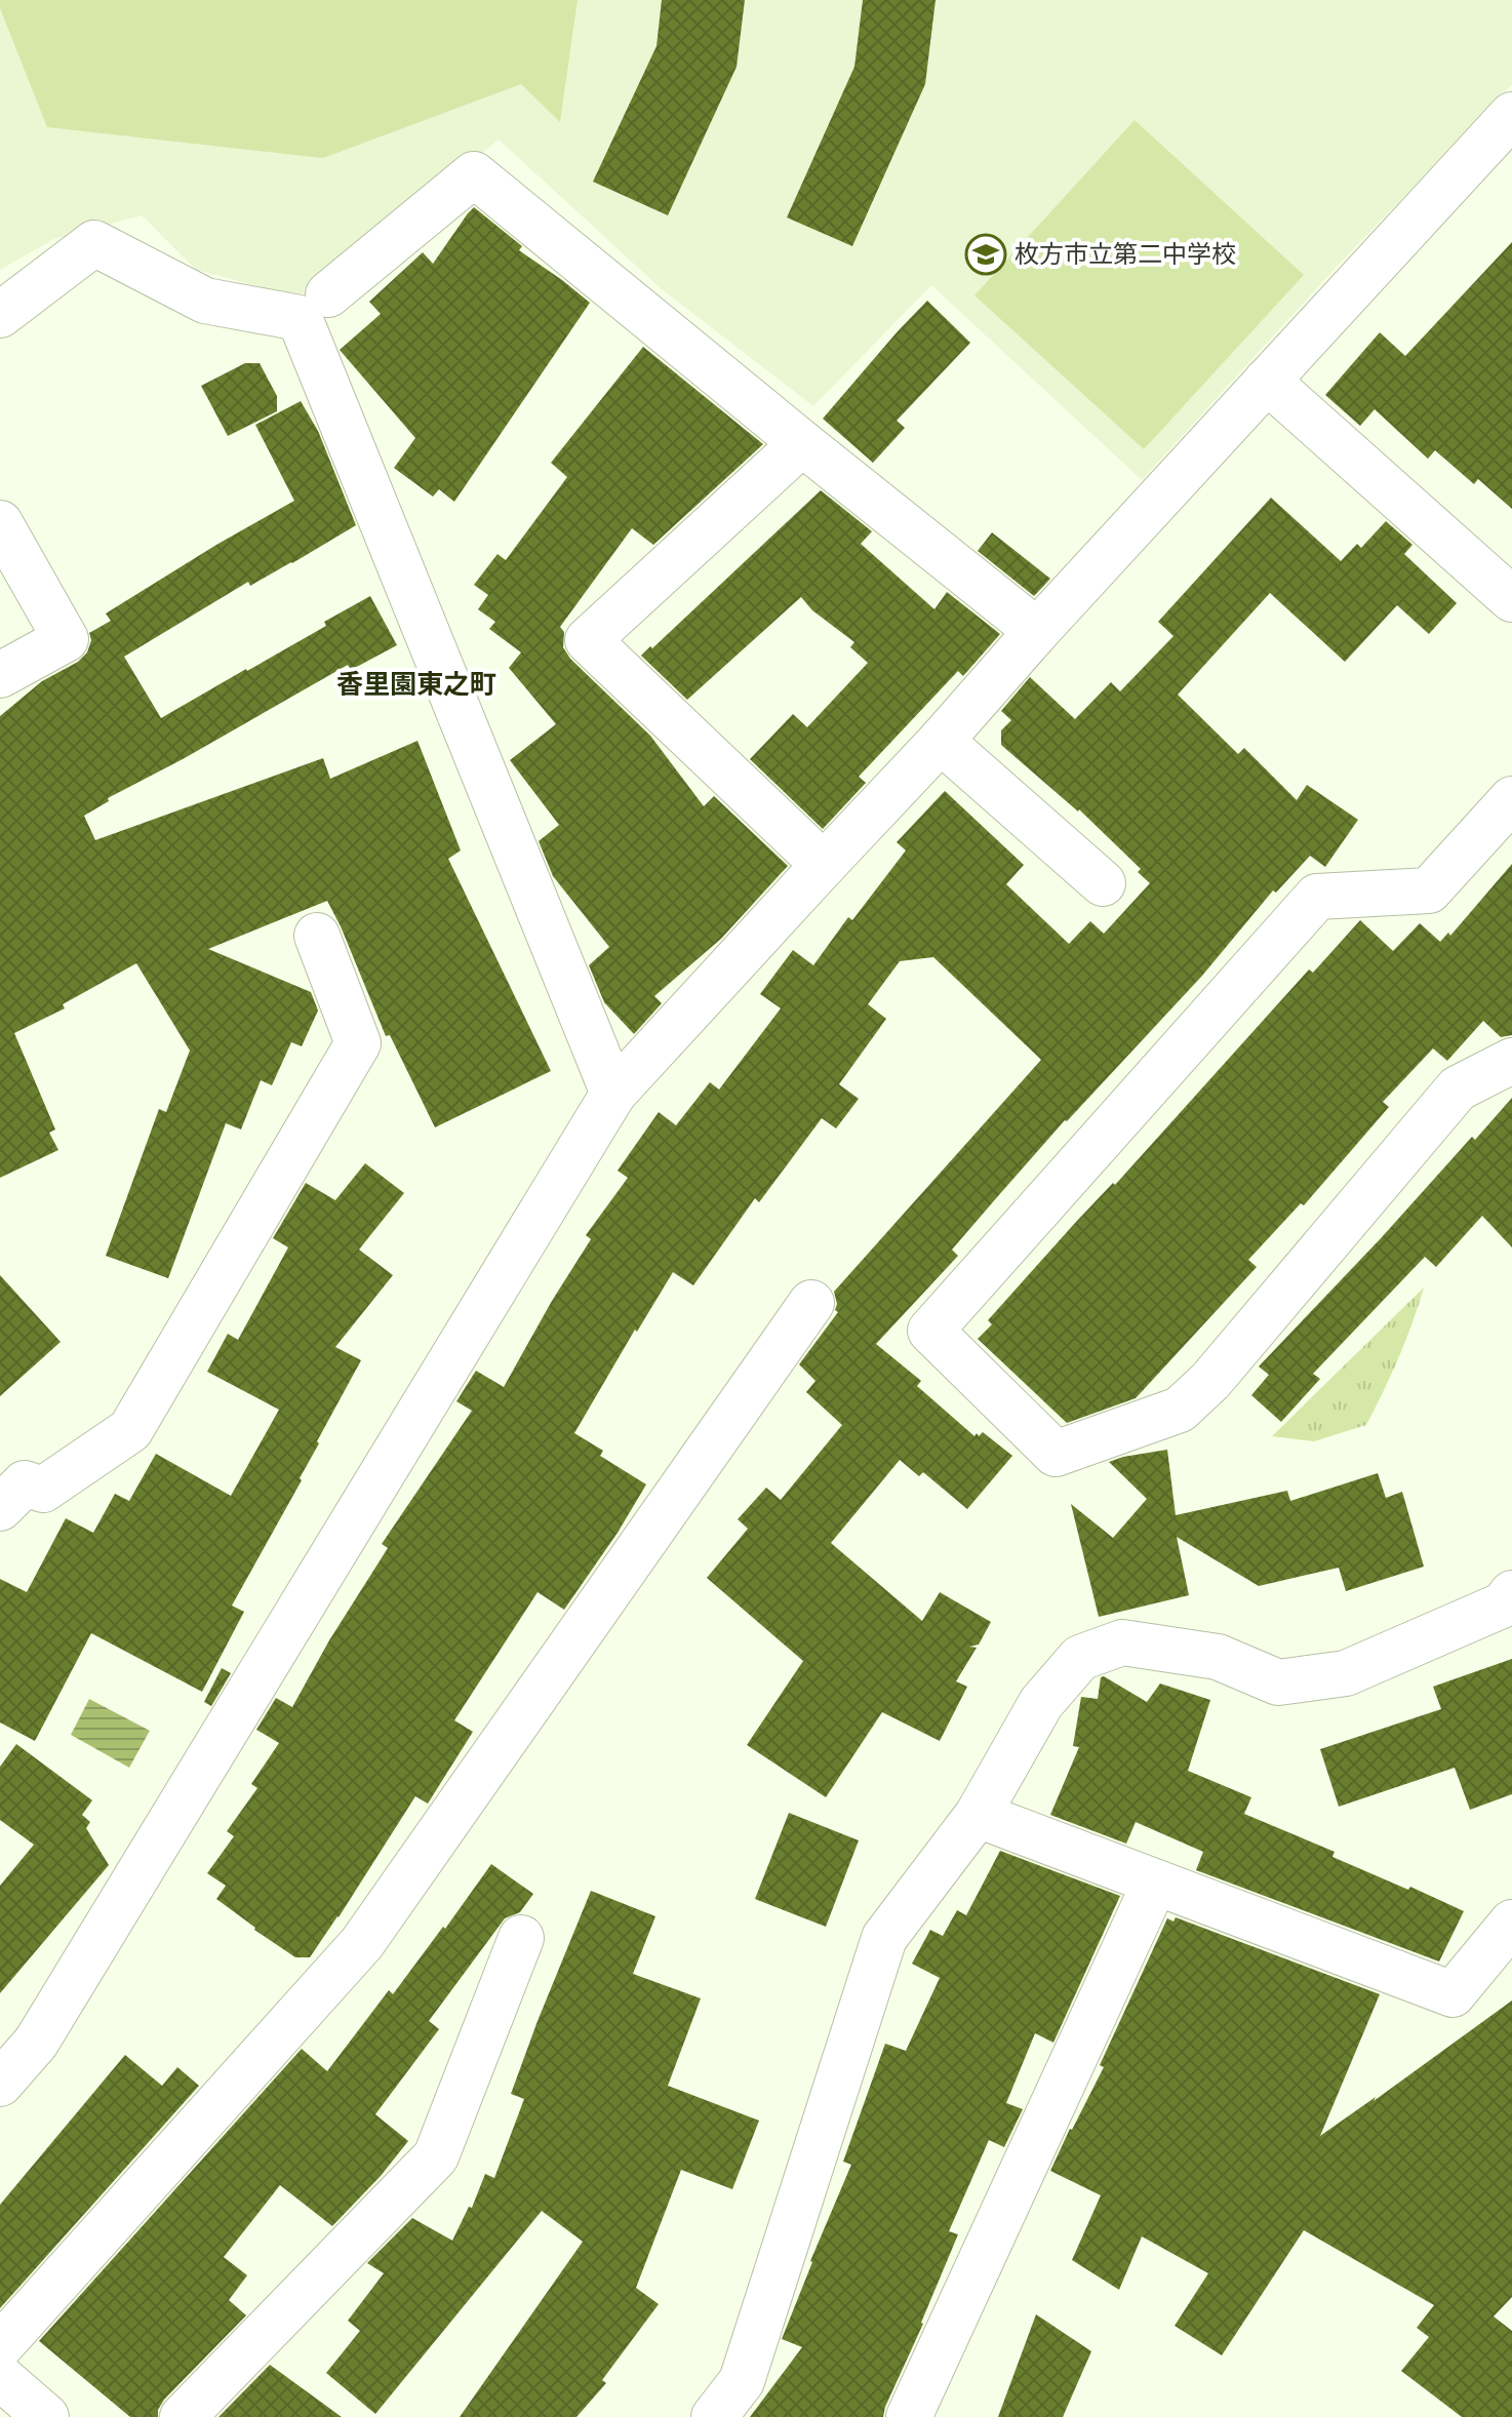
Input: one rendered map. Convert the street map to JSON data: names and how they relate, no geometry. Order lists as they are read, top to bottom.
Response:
{
  "districts": ["香里園東之町"],
  "places": {
    "school or university": ["枚方市立第二中学校"]
  }
}
